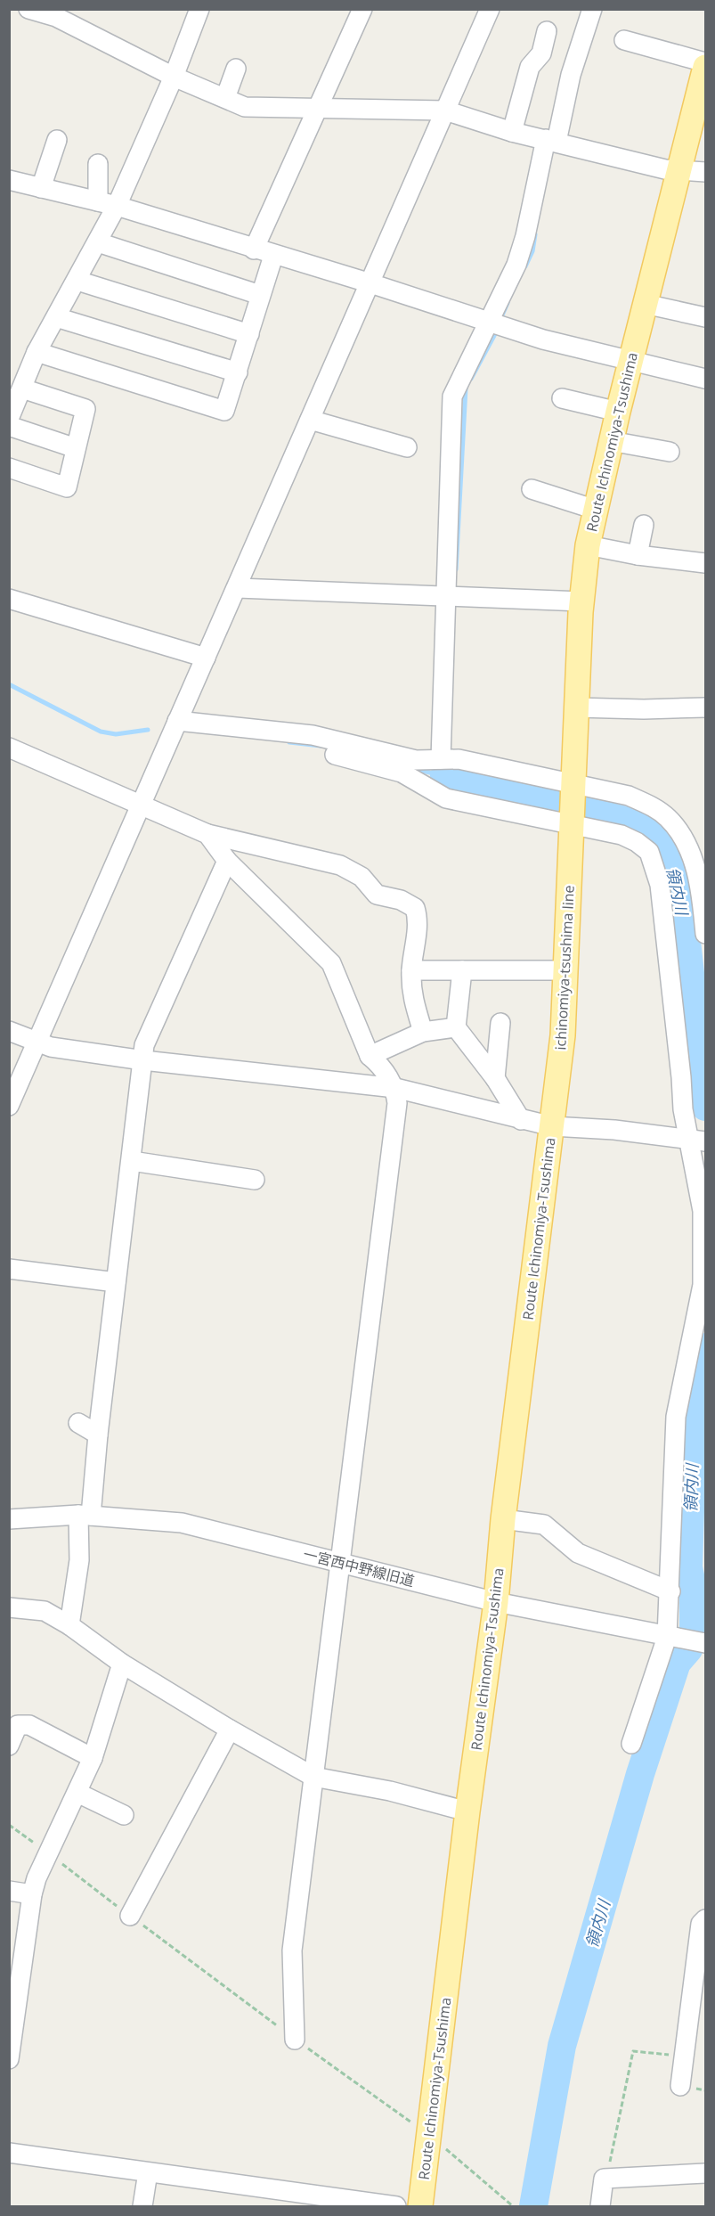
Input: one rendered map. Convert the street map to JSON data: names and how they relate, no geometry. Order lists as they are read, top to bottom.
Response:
{
  "streets": {
    "main road": ["Route Ichinomiya-Tsushima", "ichinomiya-tsushima line"],
    "street": ["一宮西中野線旧道"]
  },
  "crossings": [
    ["Route Ichinomiya-Tsushima", "ichinomiya-tsushima line"],
    ["Route Ichinomiya-Tsushima", "一宮西中野線旧道"]
  ],
  "water": ["領内川"]
}
